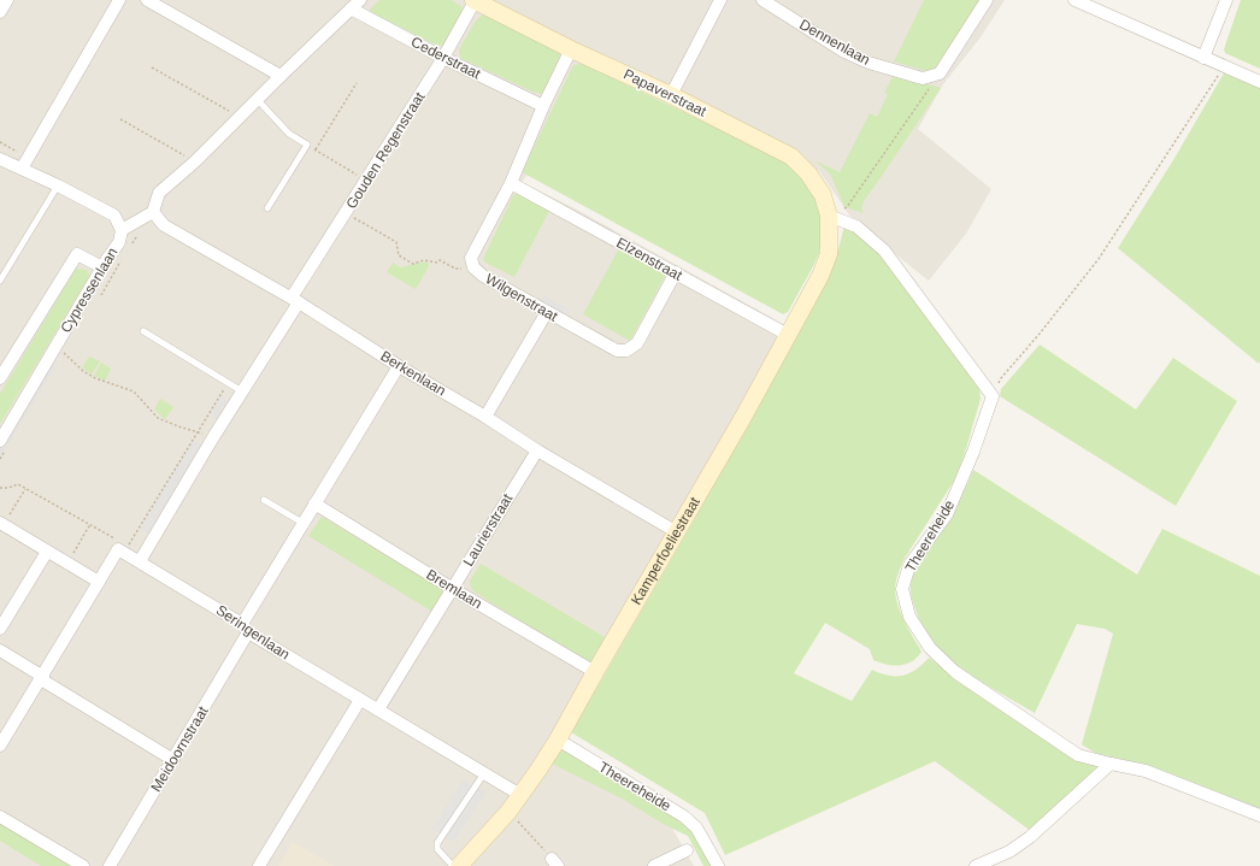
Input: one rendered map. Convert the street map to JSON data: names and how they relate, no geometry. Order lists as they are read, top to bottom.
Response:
{
  "streets": {
    "street": [
      "Dennenlaan",
      "Cederstraat",
      "Papaverstraat",
      "Gouden Regenstraat",
      "Elzenstraat",
      "Cypressenlaan",
      "Wilgenstraat",
      "Berkenlaan",
      "Laurierstraat",
      "Theereheide",
      "Kamperfoeliestraat",
      "Bremlaan",
      "Seringenlaan",
      "Meidoornstraat"
    ]
  },
  "crossings": [
    ["Cederstraat", "Gouden Regenstraat"],
    ["Cederstraat", "Wilgenstraat"],
    ["Papaverstraat", "Gouden Regenstraat"],
    ["Papaverstraat", "Wilgenstraat"],
    ["Papaverstraat", "Kamperfoeliestraat"],
    ["Gouden Regenstraat", "Berkenlaan"],
    ["Gouden Regenstraat", "Seringenlaan"],
    ["Elzenstraat", "Wilgenstraat"],
    ["Elzenstraat", "Kamperfoeliestraat"],
    ["Cypressenlaan", "Berkenlaan"],
    ["Berkenlaan", "Laurierstraat"],
    ["Berkenlaan", "Kamperfoeliestraat"],
    ["Berkenlaan", "Meidoornstraat"],
    ["Laurierstraat", "Bremlaan"],
    ["Laurierstraat", "Seringenlaan"],
    ["Theereheide", "Kamperfoeliestraat"],
    ["Kamperfoeliestraat", "Bremlaan"],
    ["Kamperfoeliestraat", "Seringenlaan"],
    ["Bremlaan", "Meidoornstraat"],
    ["Seringenlaan", "Meidoornstraat"]
  ]
}
